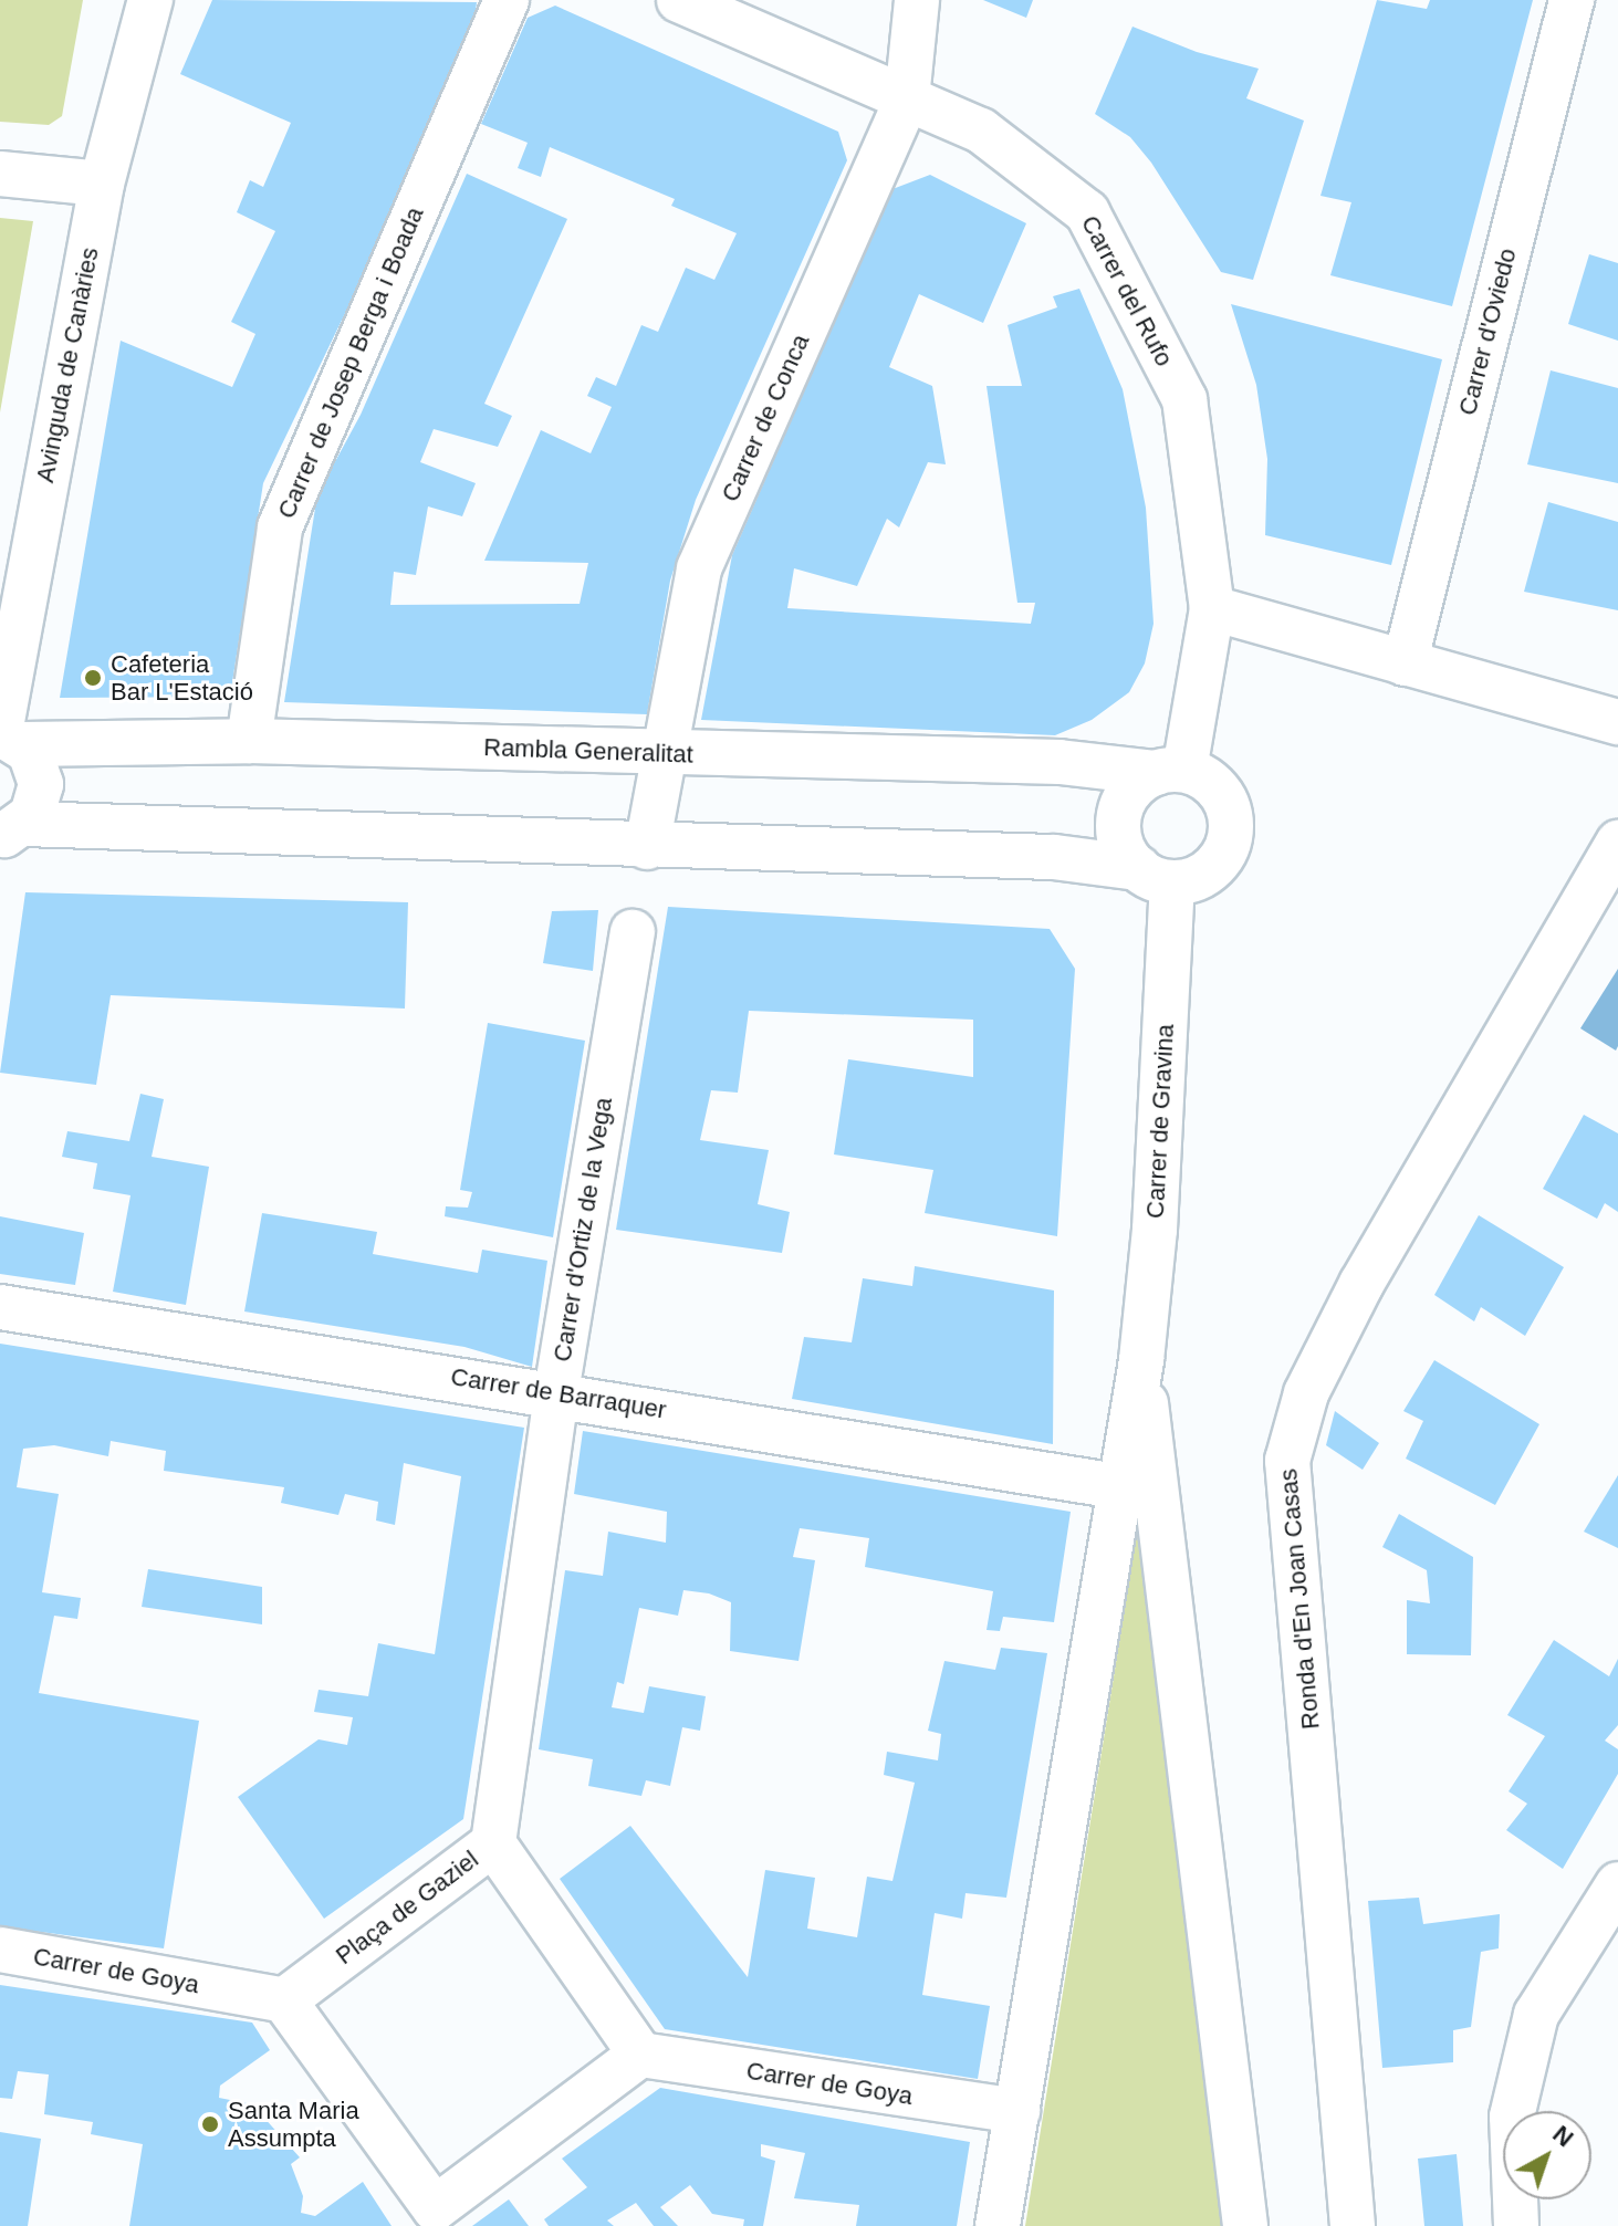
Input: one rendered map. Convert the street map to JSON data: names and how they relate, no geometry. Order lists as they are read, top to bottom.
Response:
{
  "streets": {
    "street": [
      "Carrer del Rufo",
      "Carrer d'Oviedo",
      "Carrer de Josep Berga i Boada",
      "Avinguda de Canàries",
      "Carrer de Conca",
      "Rambla Generalitat",
      "Carrer de Gravina",
      "Carrer d'Ortiz de la Vega",
      "Carrer de Barraquer",
      "Ronda d'En Joan Casas",
      "Plaça de Gaziel",
      "Carrer de Goya"
    ]
  },
  "crossings": [
    ["Carrer del Rufo", "Carrer de Conca"],
    ["Carrer del Rufo", "Rambla Generalitat"],
    ["Carrer del Rufo", "Carrer de Gravina"],
    ["Carrer de Josep Berga i Boada", "Rambla Generalitat"],
    ["Avinguda de Canàries", "Rambla Generalitat"],
    ["Carrer de Conca", "Rambla Generalitat"],
    ["Rambla Generalitat", "Carrer de Gravina"],
    ["Carrer d'Ortiz de la Vega", "Carrer de Barraquer"],
    ["Carrer d'Ortiz de la Vega", "Plaça de Gaziel"],
    ["Plaça de Gaziel", "Carrer de Goya"]
  ],
  "places": ["Cafeteria Bar L'Estació", "Santa Maria Assumpta"],
  "north": "top right"
}
